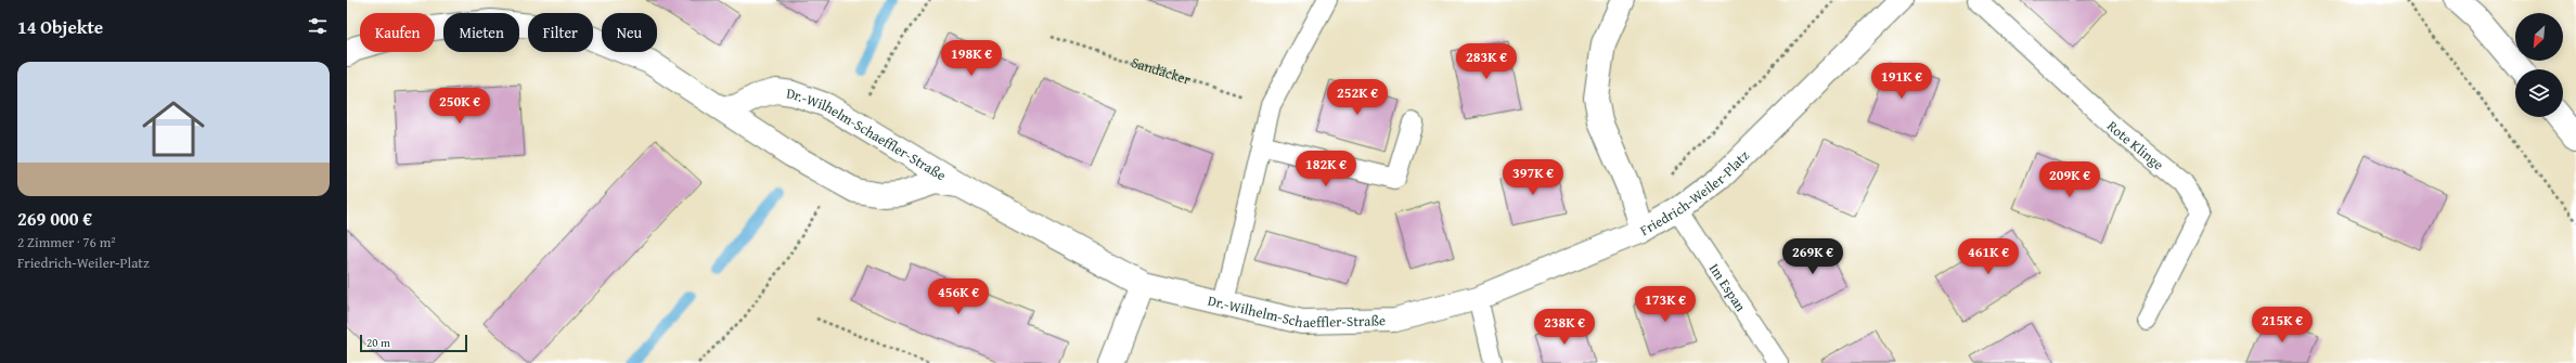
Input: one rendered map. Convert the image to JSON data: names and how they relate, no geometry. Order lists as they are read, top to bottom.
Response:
{
  "streets": {
    "street": ["Dr.-Wilhelm-Schaeffler-Straße", "Friedrich-Weiler-Platz"],
    "lane": ["Rote Klinge", "Im Espan"],
    "path": ["Sandäcker"]
  },
  "crossings": [
    ["Dr.-Wilhelm-Schaeffler-Straße", "Friedrich-Weiler-Platz"],
    ["Friedrich-Weiler-Platz", "Im Espan"]
  ],
  "scale_bar": "20 m",
  "north": "bottom left",
  "page": {
    "heading": "14 Objekte",
    "chip": [
      "Kaufen",
      "Mieten",
      "Filter",
      "Neu"
    ],
    "price": [
      "198K €",
      "283K €",
      "191K €",
      "252K €",
      "250K €",
      "182K €",
      "397K €",
      "209K €",
      "269K €",
      "461K €",
      "456K €",
      "173K €",
      "215K €",
      "238K €"
    ],
    "list": [
      {
        "name": "269 000 €",
        "note": "2 Zimmer · 76 m² · Friedrich-Weiler-Platz"
      }
    ],
    "scale": "20 m"
  }
}
